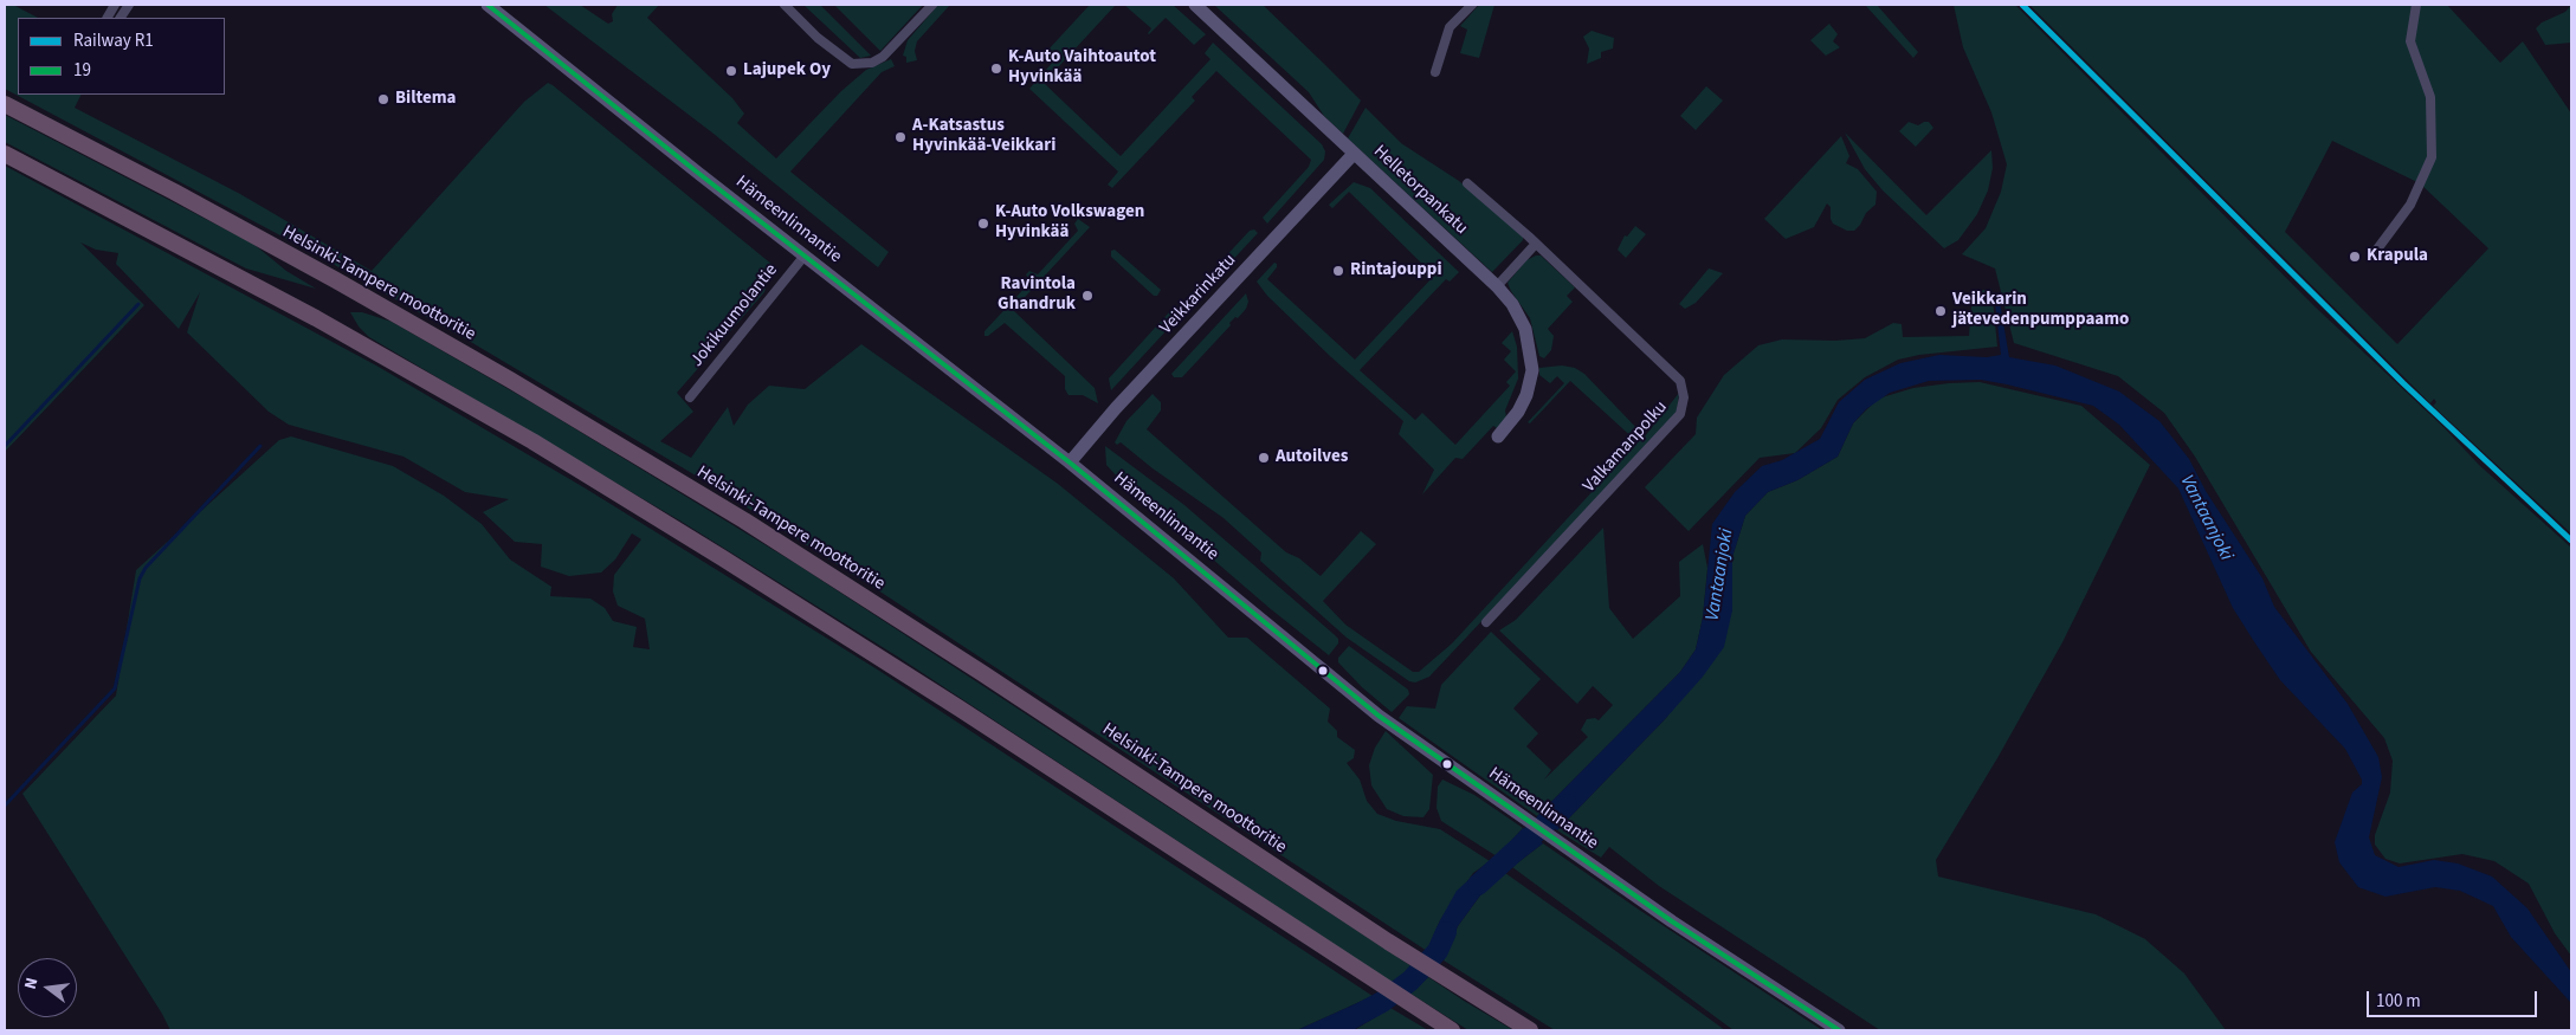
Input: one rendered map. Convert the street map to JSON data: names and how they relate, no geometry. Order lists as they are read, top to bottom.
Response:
{
  "streets": {
    "highway": ["Helsinki-Tampere moottoritie"],
    "main road": ["Helletorpankatu", "Hämeenlinnantie", "Veikkarinkatu"],
    "street": ["Jokikuumolantie", "Valkamanpolku"]
  },
  "crossings": [
    ["Helletorpankatu", "Veikkarinkatu"],
    ["Hämeenlinnantie", "Veikkarinkatu"],
    ["Hämeenlinnantie", "Jokikuumolantie"]
  ],
  "water": ["Vantaanjoki"],
  "places": [
    "K-Auto Vaihtoautot Hyvinkää",
    "Lajupek Oy",
    "Biltema",
    "A-Katsastus Hyvinkää-Veikkari",
    "K-Auto Volkswagen Hyvinkää",
    "Krapula",
    "Rintajouppi",
    "Ravintola Ghandruk",
    "Veikkarin jätevedenpumppaamo",
    "Autoilves"
  ],
  "lines": ["rail line R1", "transit line 19"],
  "legend": ["Railway R1", "19"],
  "scale_bar": "100 m",
  "north": "left"
}
